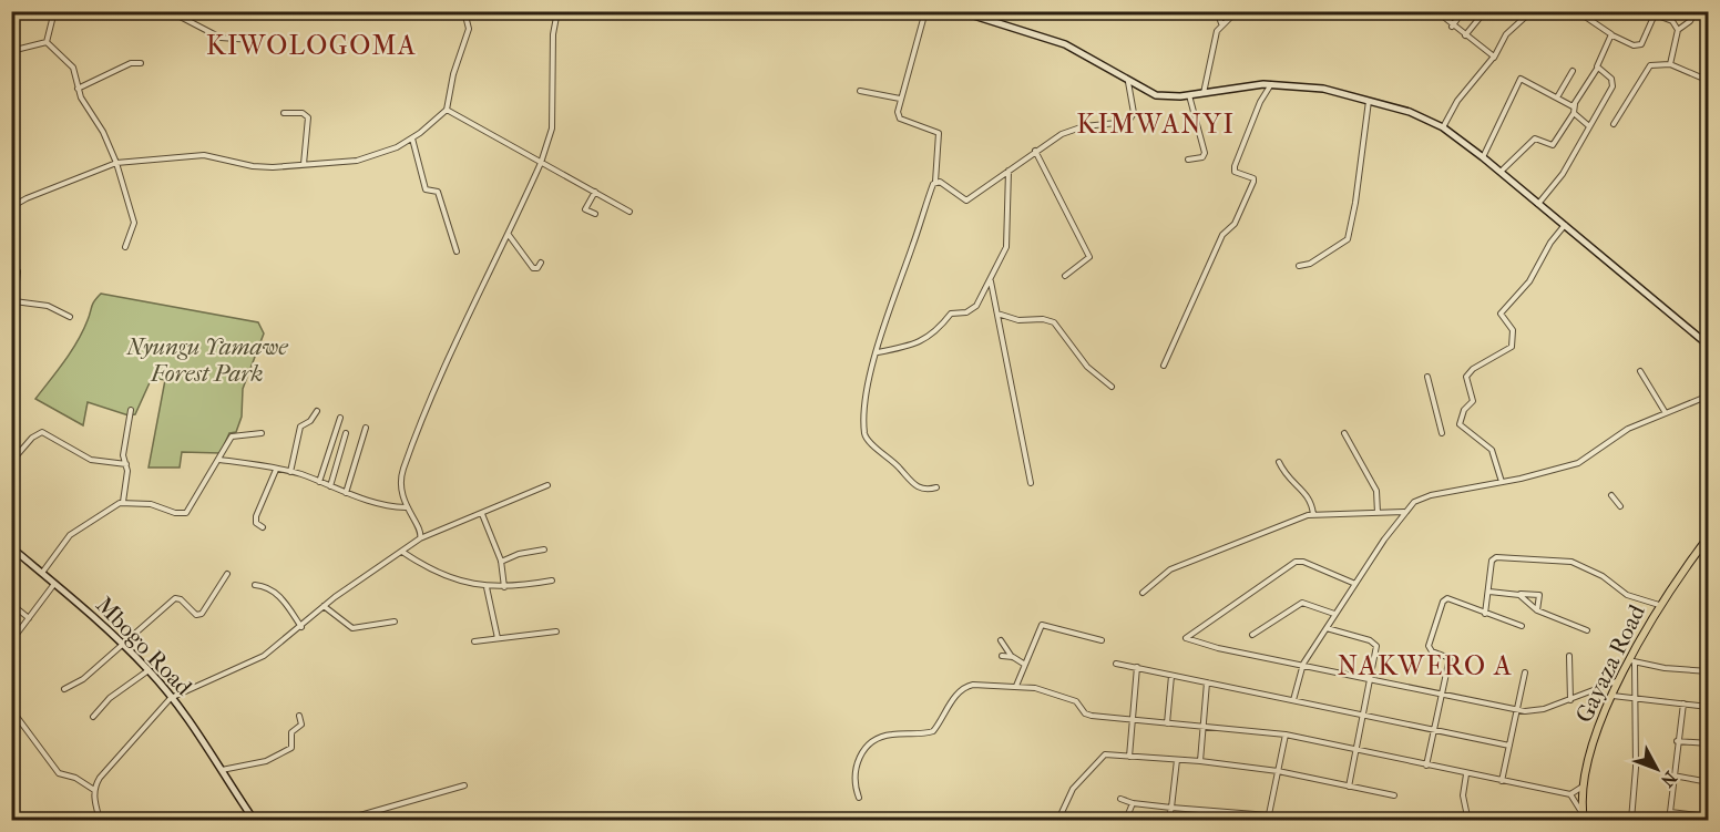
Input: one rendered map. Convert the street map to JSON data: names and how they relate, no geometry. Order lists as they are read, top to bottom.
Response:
{
  "streets": {
    "main road": ["Gayaza Road"],
    "street": ["Mbogo Road"]
  },
  "districts": ["KIWOLOGOMA", "KIMWANYI", "NAKWERO A"],
  "parks": ["Nyungu Yamawe Forest Park"],
  "north": "bottom right"
}
